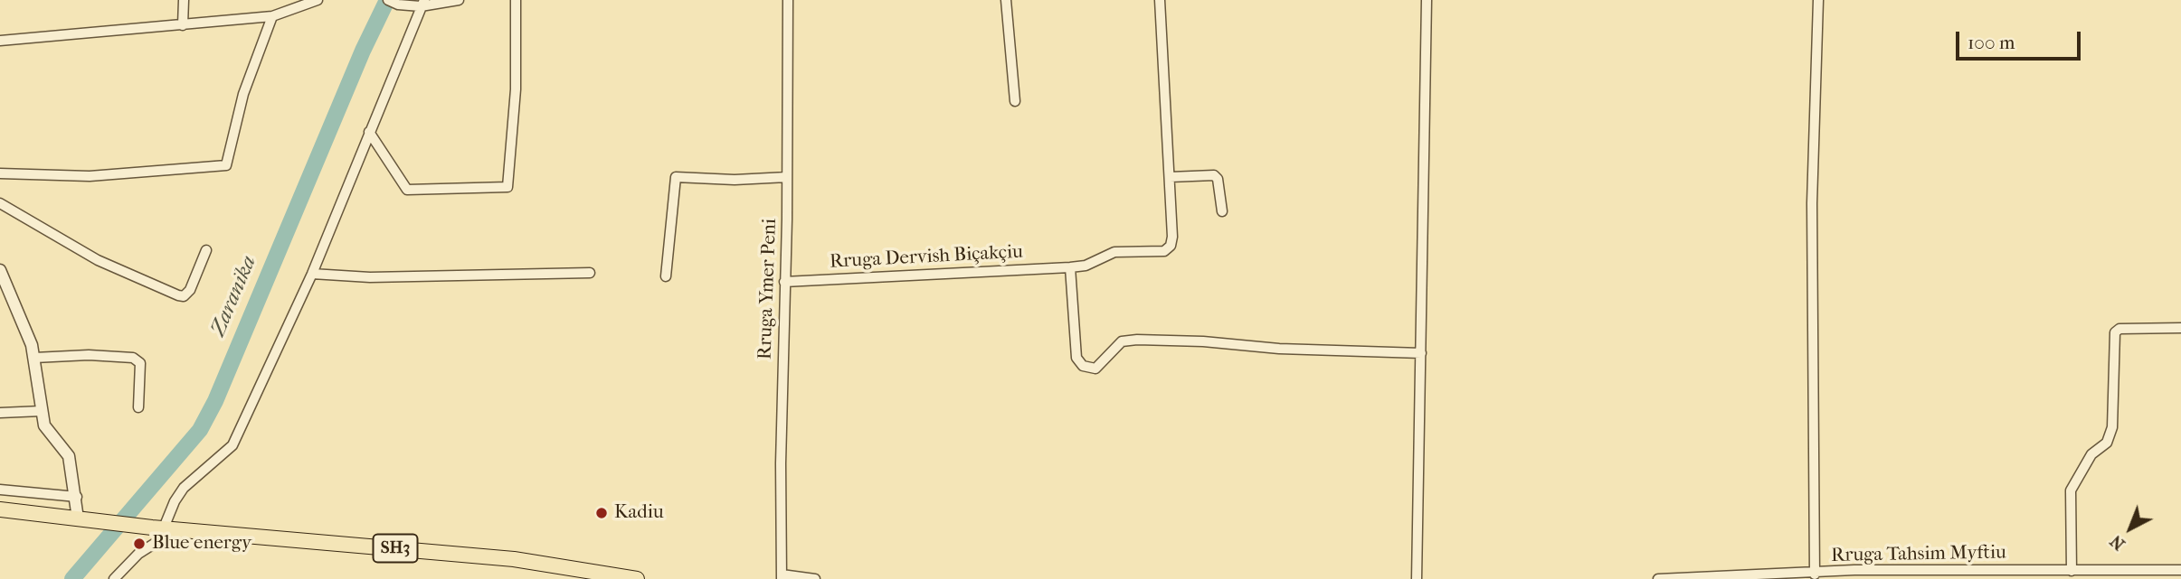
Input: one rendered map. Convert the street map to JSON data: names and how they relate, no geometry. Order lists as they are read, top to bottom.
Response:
{
  "streets": {
    "main road": ["SH3"],
    "street": ["Rruga Dervish Biçakçiu", "Rruga Ymer Peni", "Rruga Tahsim Myftiu"]
  },
  "crossings": [
    ["Rruga Dervish Biçakçiu", "Rruga Ymer Peni"]
  ],
  "water": ["Zaranika"],
  "places": ["Kadiu", "Blue energy"],
  "scale_bar": "100 m",
  "north": "bottom left"
}
